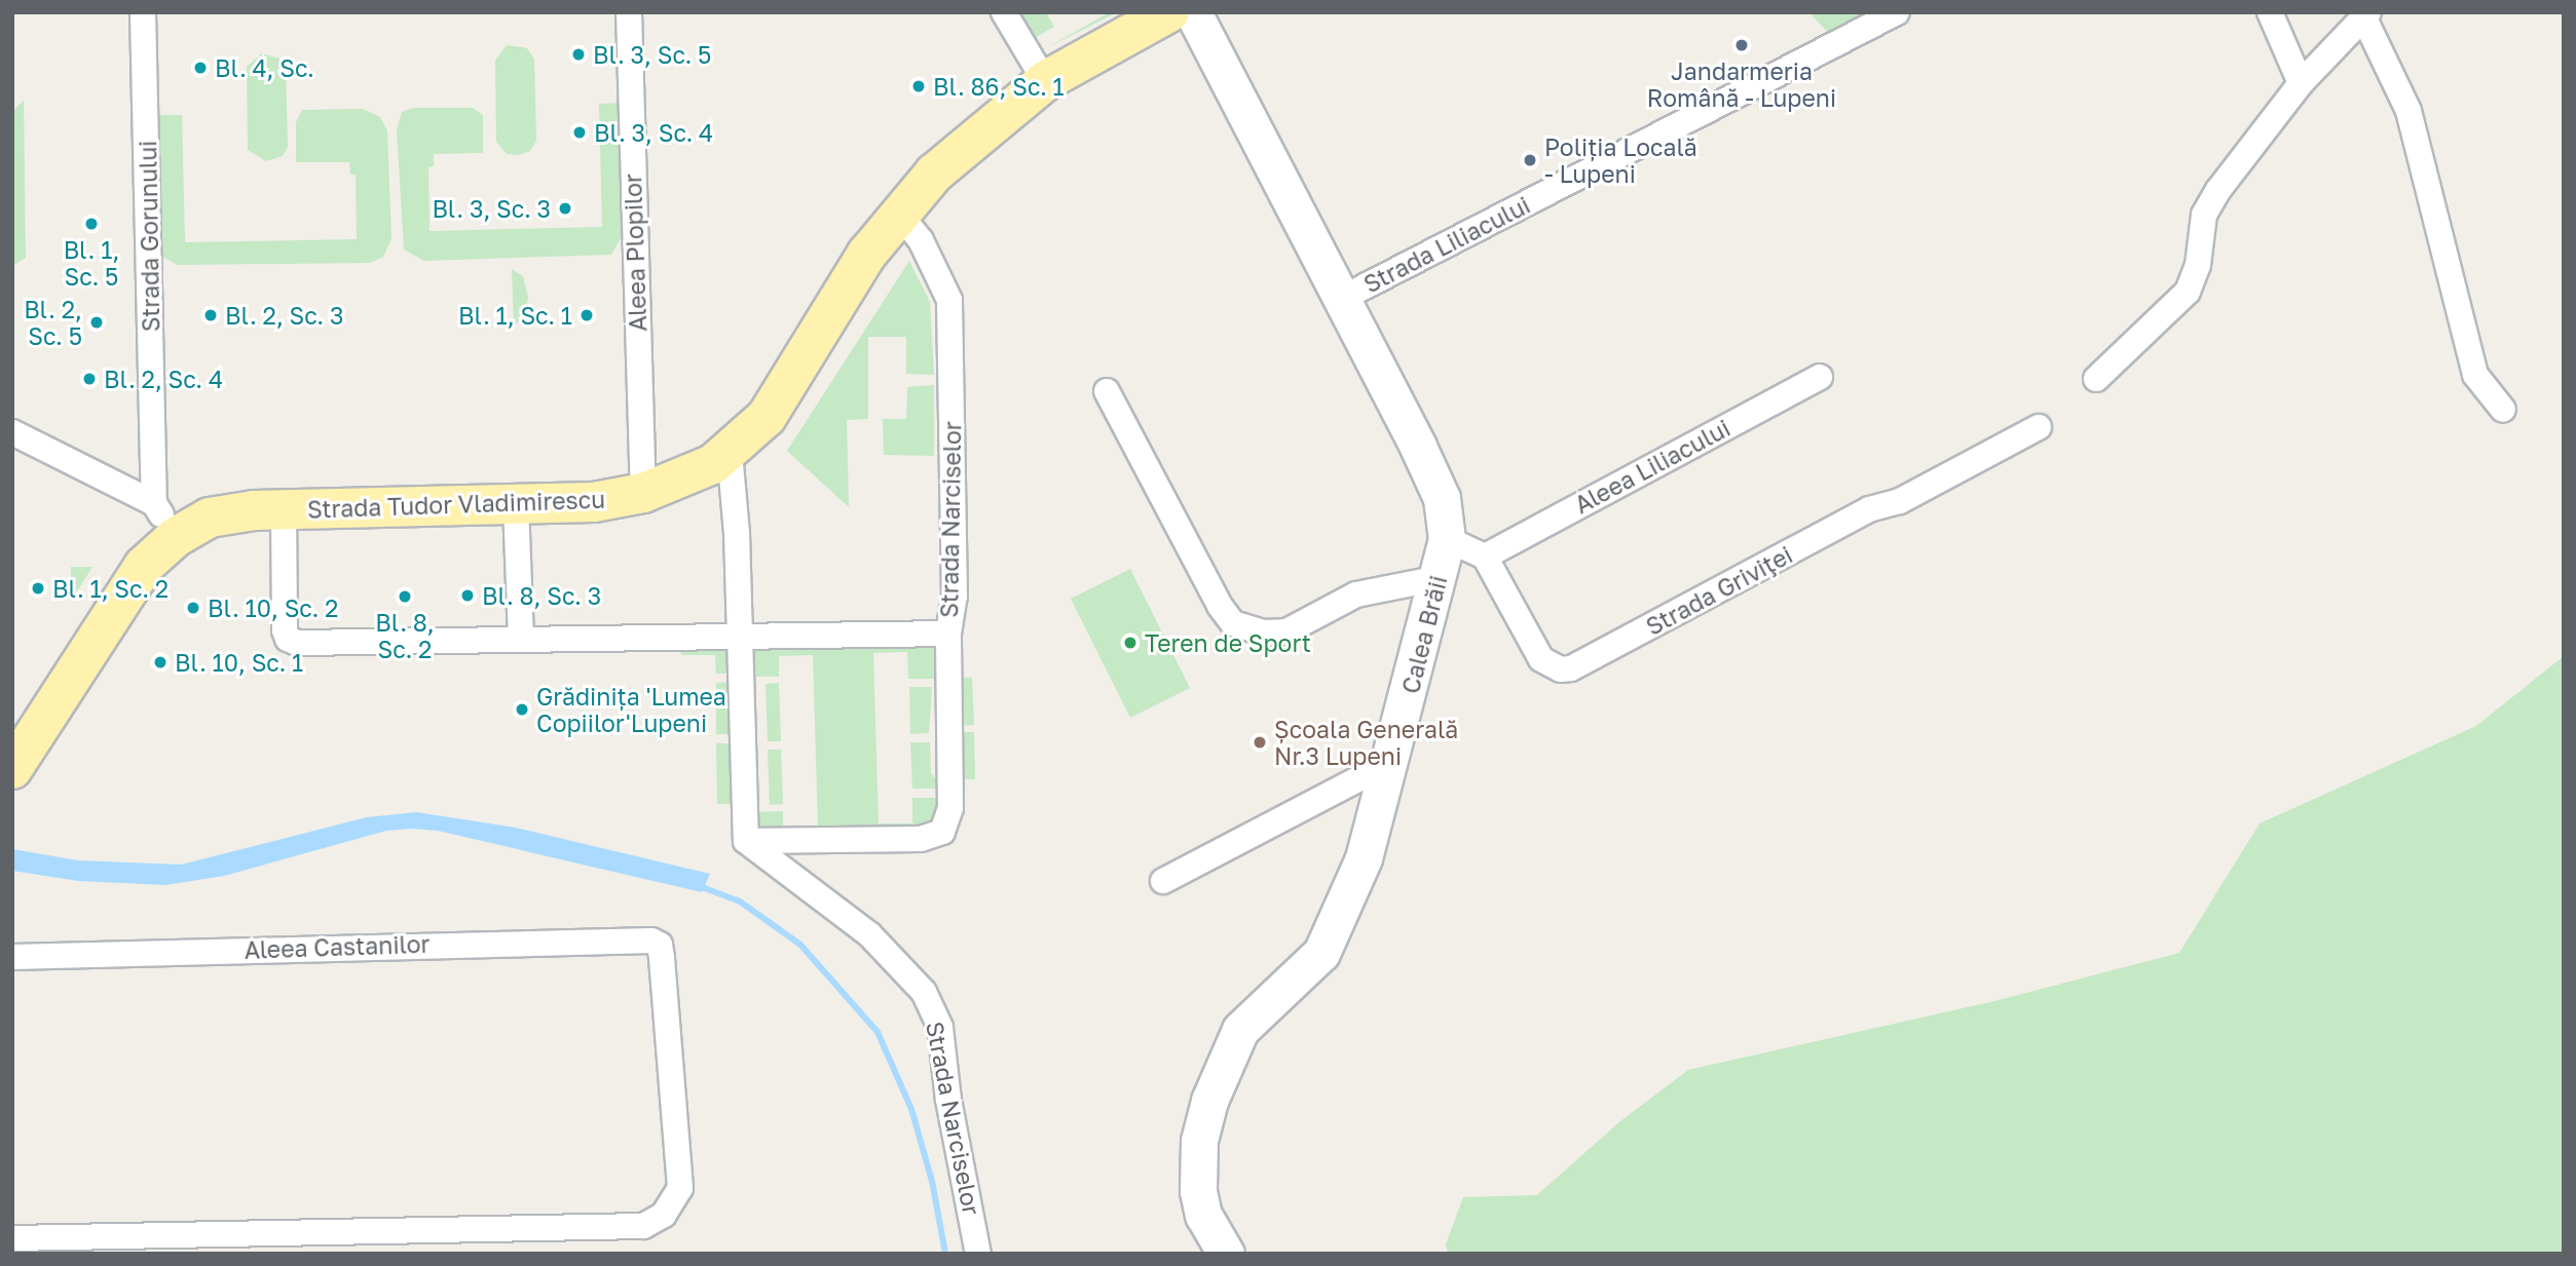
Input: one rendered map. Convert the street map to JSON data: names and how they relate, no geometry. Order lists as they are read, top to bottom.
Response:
{
  "streets": {
    "main road": ["Strada Tudor Vladimirescu", "Calea Brăii"],
    "street": [
      "Strada Gorunului",
      "Strada Liliacului",
      "Aleea Plopilor",
      "Aleea Liliacului",
      "Strada Narciselor",
      "Strada Griviţei",
      "Aleea Castanilor"
    ]
  },
  "crossings": [
    ["Strada Liliacului", "Calea Brăii"],
    ["Aleea Plopilor", "Strada Tudor Vladimirescu"],
    ["Aleea Liliacului", "Strada Griviţei"],
    ["Strada Tudor Vladimirescu", "Strada Narciselor"]
  ],
  "places": [
    "Jandarmeria Română - Lupeni",
    "Bl. 3, Sc. 5",
    "Bl. 4, Sc.",
    "Bl. 86, Sc. 1",
    "Bl. 3, Sc. 4",
    "Poliția Locală - Lupeni",
    "Bl. 3, Sc. 3",
    "Bl. 1, Sc. 5",
    "Bl. 2, Sc. 3",
    "Bl. 1, Sc. 1",
    "Bl. 2, Sc. 5",
    "Bl. 2, Sc. 4",
    "Bl. 1, Sc. 2",
    "Bl. 8, Sc. 3",
    "Bl. 8, Sc. 2",
    "Bl. 10, Sc. 2",
    "Teren de Sport",
    "Bl. 10, Sc. 1",
    "Grădinița 'Lumea Copiilor'Lupeni",
    "Școala Generală Nr.3 Lupeni"
  ]
}
